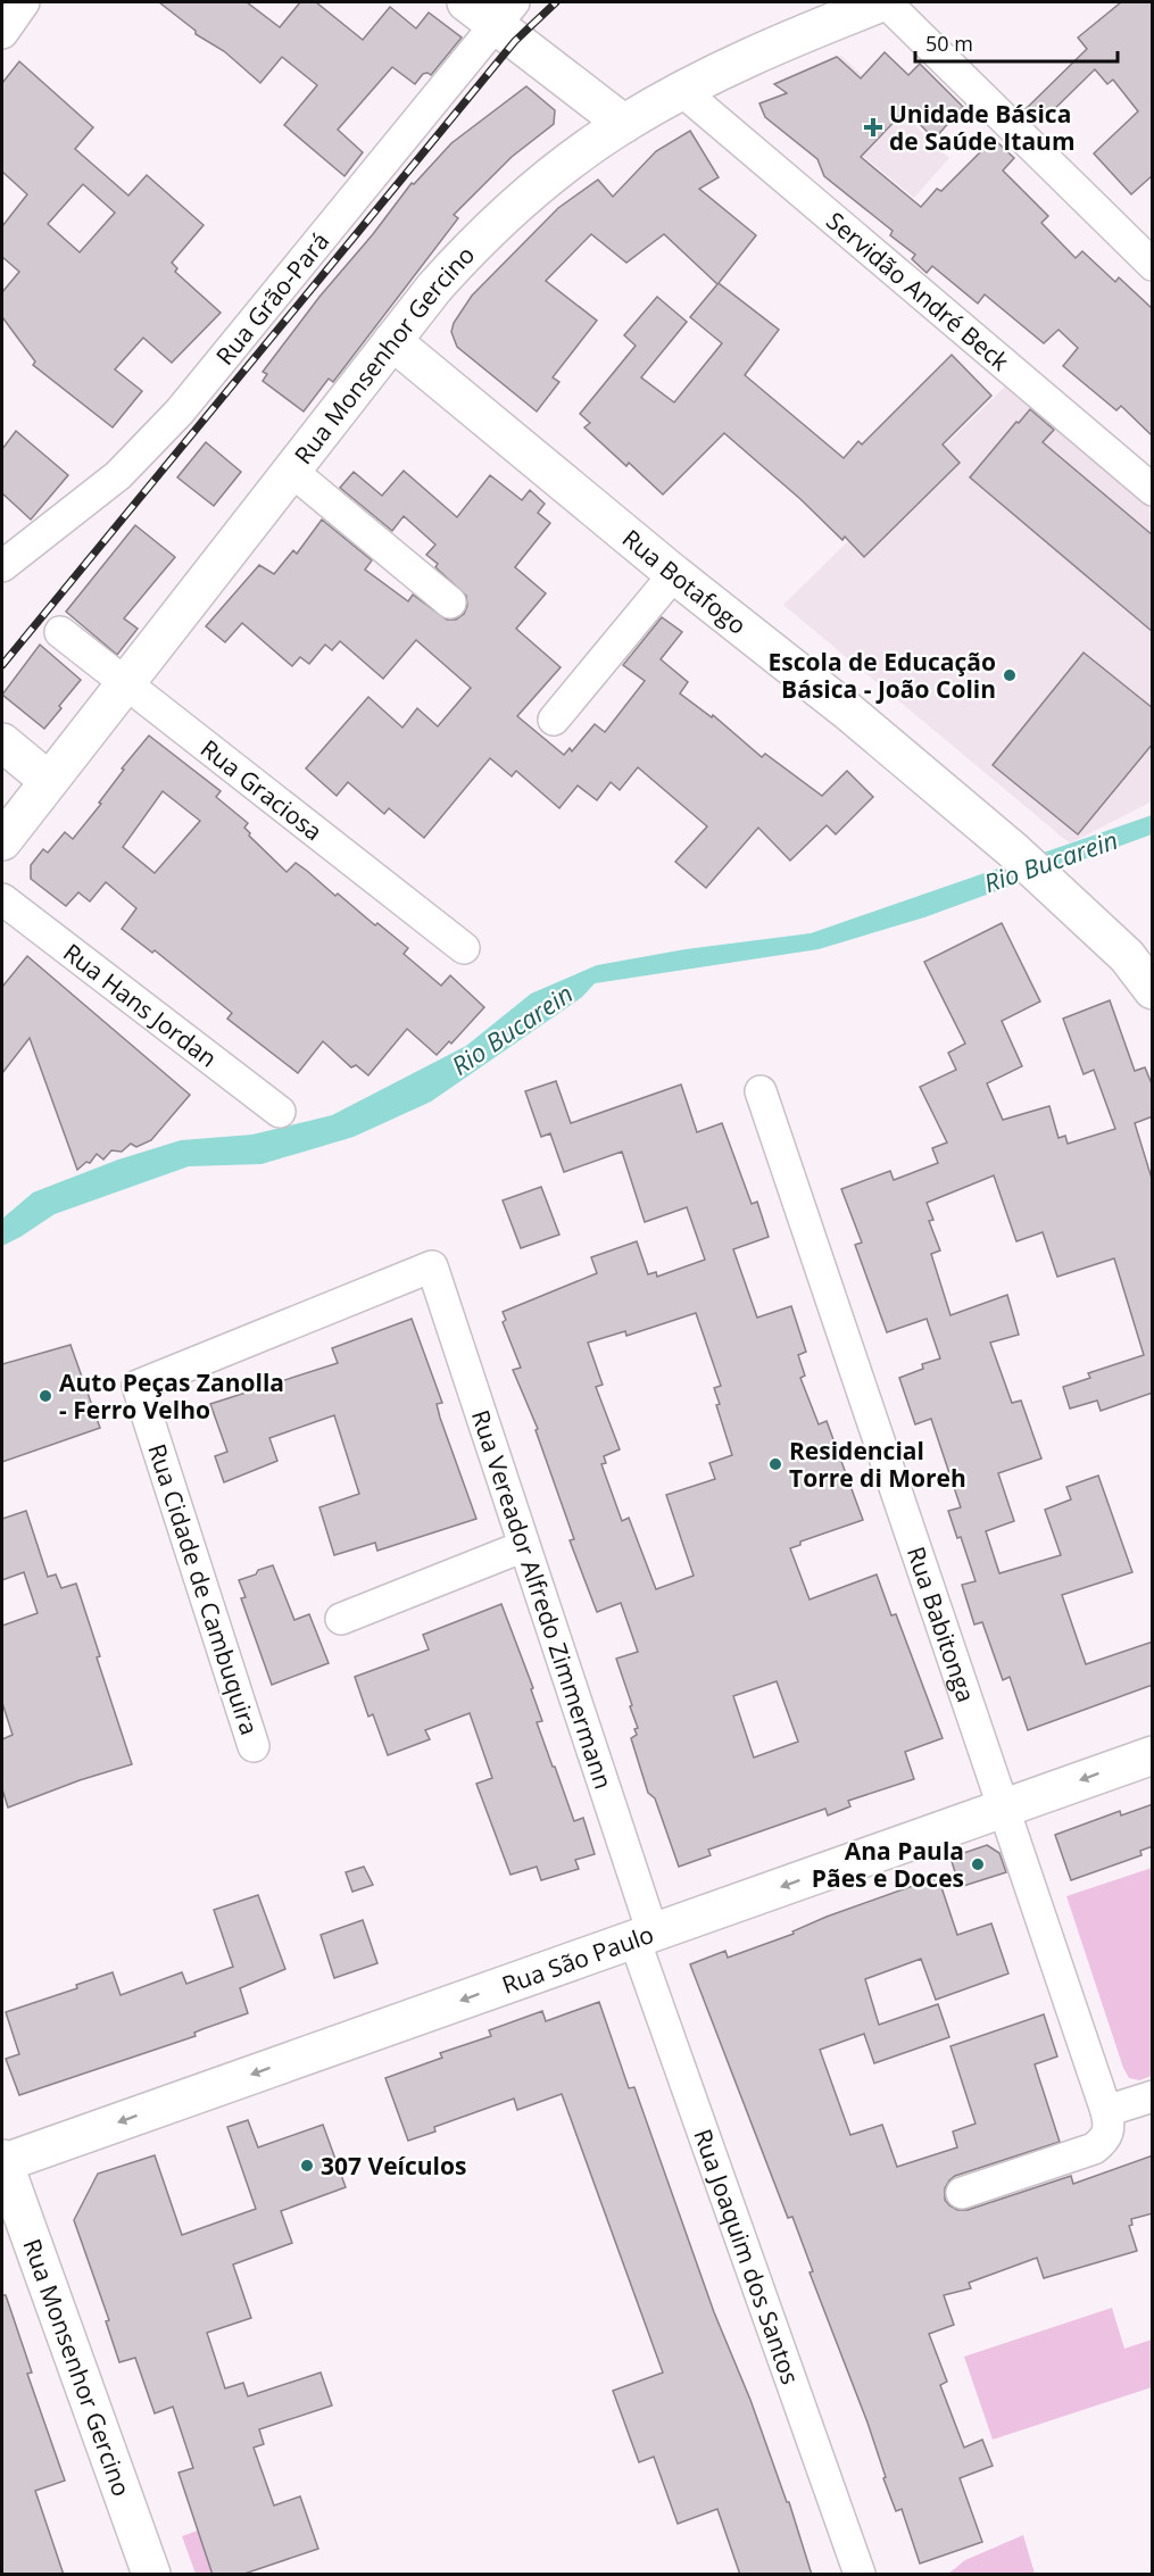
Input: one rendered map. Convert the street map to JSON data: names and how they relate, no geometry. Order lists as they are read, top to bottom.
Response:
{
  "streets": {
    "main road": ["Rua Monsenhor Gercino", "Rua Botafogo", "Rua São Paulo"],
    "street": [
      "Servidão André Beck",
      "Rua Grão-Pará",
      "Rua Graciosa",
      "Rua Hans Jordan",
      "Rua Cidade de Cambuquira",
      "Rua Vereador Alfredo Zimmermann",
      "Rua Babitonga",
      "Rua Joaquim dos Santos"
    ]
  },
  "crossings": [
    ["Servidão André Beck", "Rua Monsenhor Gercino"],
    ["Rua Monsenhor Gercino", "Rua Botafogo"],
    ["Rua Monsenhor Gercino", "Rua Graciosa"],
    ["Rua Monsenhor Gercino", "Rua São Paulo"],
    ["Rua Cidade de Cambuquira", "Rua Vereador Alfredo Zimmermann"],
    ["Rua Vereador Alfredo Zimmermann", "Rua São Paulo"],
    ["Rua Vereador Alfredo Zimmermann", "Rua Joaquim dos Santos"],
    ["Rua Babitonga", "Rua São Paulo"],
    ["Rua São Paulo", "Rua Joaquim dos Santos"]
  ],
  "one_way": ["Rua São Paulo"],
  "water": ["Rio Bucarein"],
  "places": {
    "health": ["Unidade Básica de Saúde Itaum"],
    "other": [
      "Escola de Educação Básica - João Colin",
      "Auto Peças Zanolla - Ferro Velho",
      "Residencial Torre di Moreh",
      "Ana Paula Pães e Doces",
      "307 Veículos"
    ]
  },
  "scale_bar": "50 m"
}
